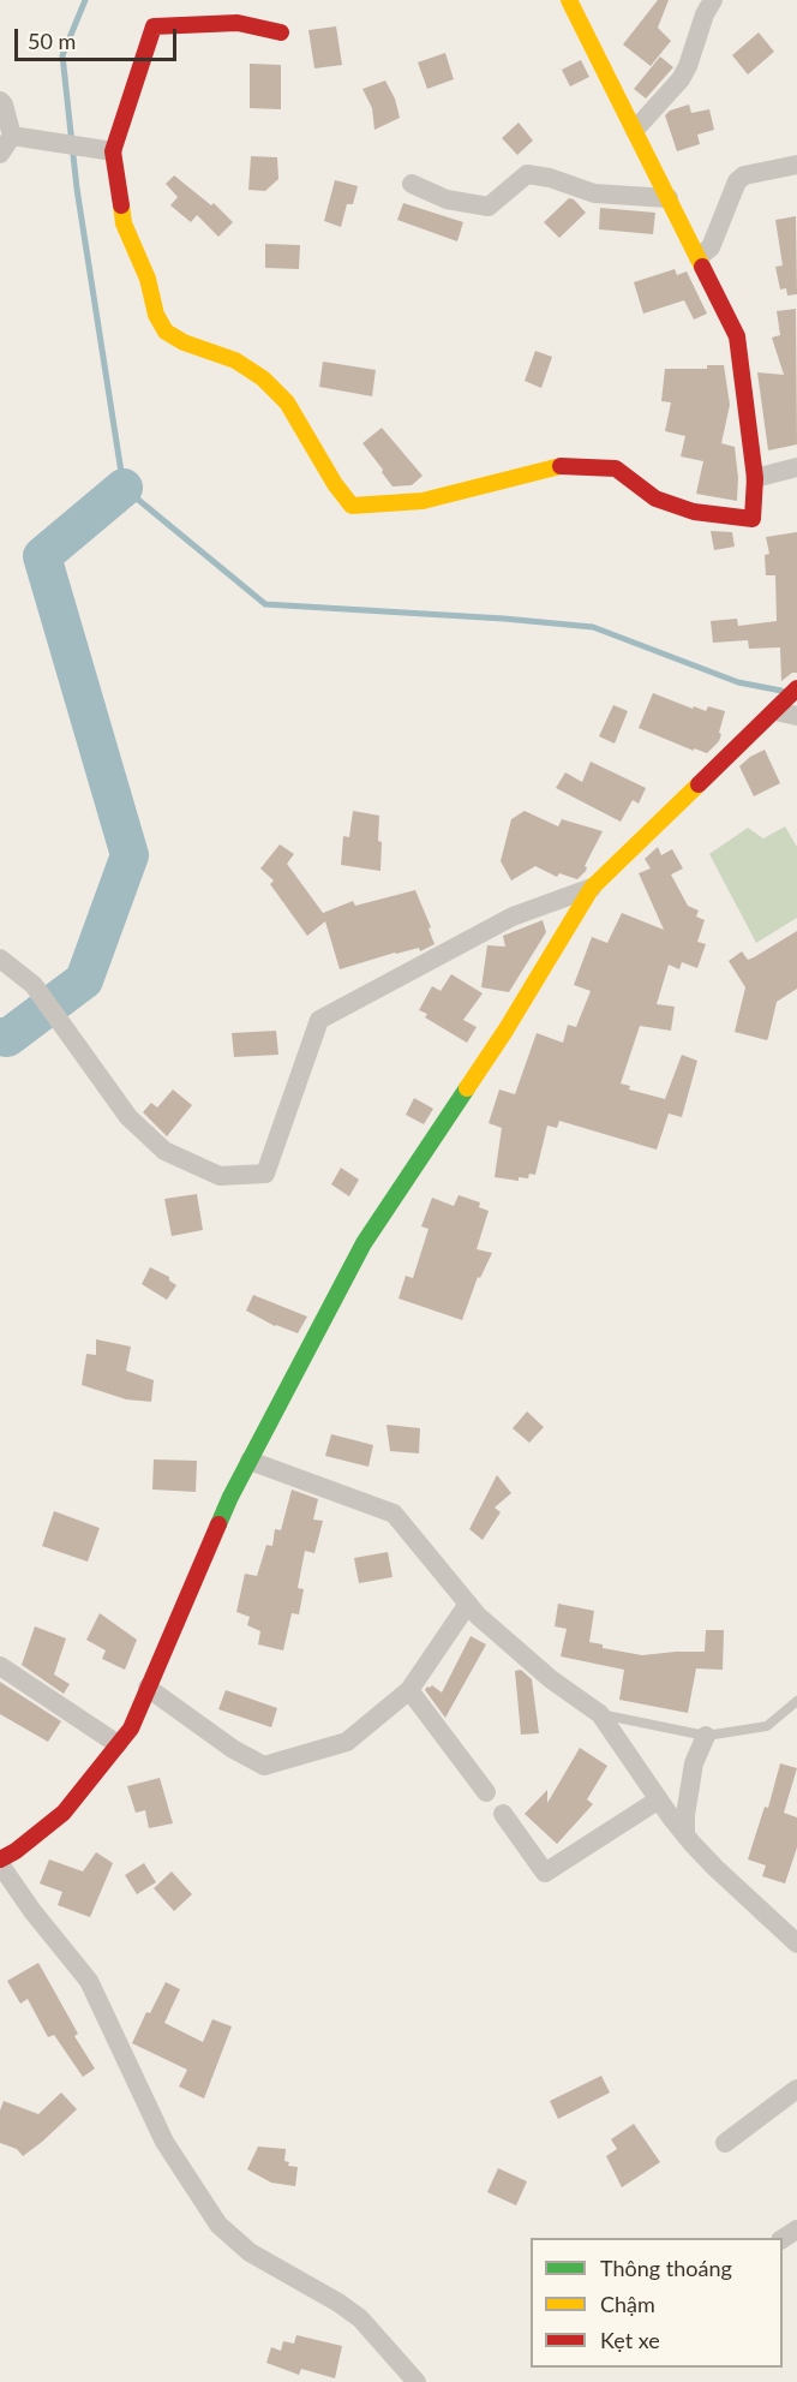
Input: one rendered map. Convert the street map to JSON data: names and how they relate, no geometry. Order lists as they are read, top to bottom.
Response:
{
  "legend": ["Thông thoáng", "Chậm", "Kẹt xe"],
  "scale_bar": "50 m"
}
